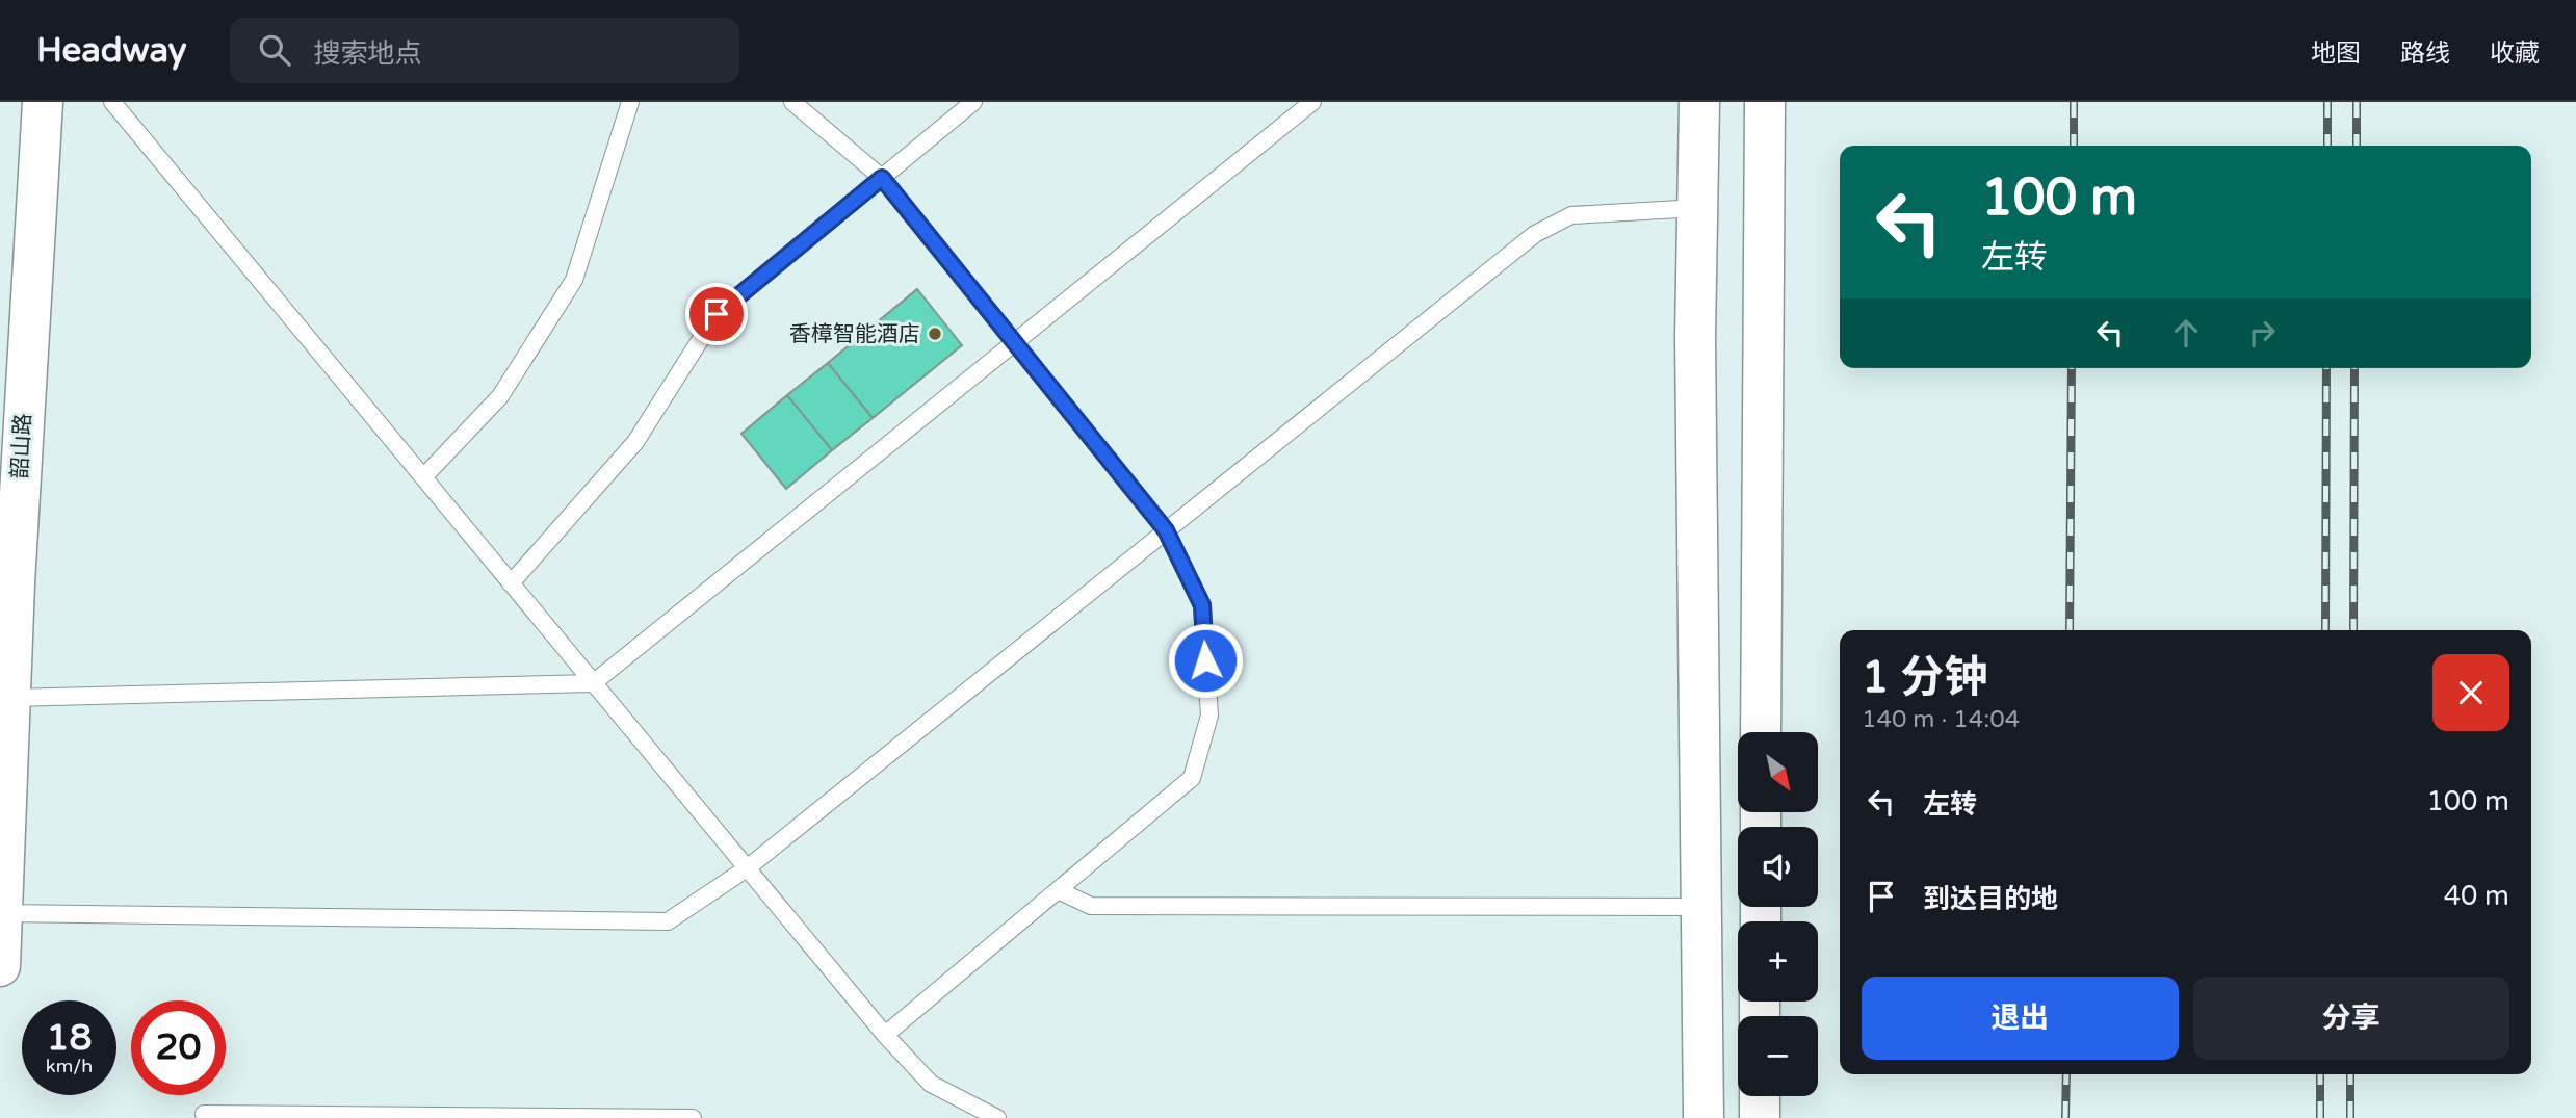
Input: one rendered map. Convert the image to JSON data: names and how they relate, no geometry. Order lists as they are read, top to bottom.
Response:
{
  "streets": {
    "main road": ["韶山路"]
  },
  "places": ["香樟智能酒店"],
  "north": "bottom right",
  "page": {
    "header": "Headway",
    "search": "搜索地点",
    "nav": ["地图", "路线", "收藏"],
    "turn": ["100 m", "左转"],
    "heading": ["1 分钟", "140 m · 14:04"],
    "map_buttons": ["+", "−"],
    "list": [
      {
        "name": "左转",
        "value": "100 m"
      },
      {
        "name": "到达目的地",
        "value": "40 m"
      }
    ],
    "buttons": ["退出", "分享"],
    "speed": "18 km/h",
    "limit": "20"
  }
}
